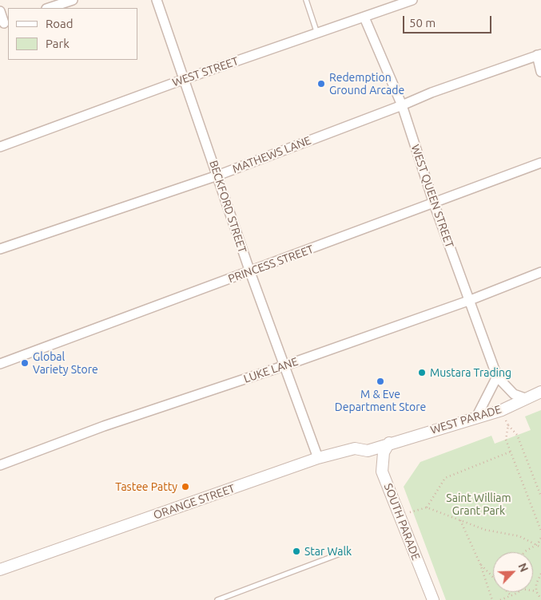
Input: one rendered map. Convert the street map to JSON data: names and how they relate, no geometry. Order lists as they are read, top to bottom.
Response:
{
  "streets": {
    "street": [
      "WEST STREET",
      "MATHEWS LANE",
      "WEST QUEEN STREET",
      "BECKFORD STREET",
      "PRINCESS STREET",
      "LUKE LANE",
      "WEST PARADE",
      "ORANGE STREET",
      "SOUTH PARADE"
    ]
  },
  "crossings": [
    ["WEST STREET", "WEST QUEEN STREET"],
    ["WEST STREET", "BECKFORD STREET"],
    ["MATHEWS LANE", "WEST QUEEN STREET"],
    ["MATHEWS LANE", "BECKFORD STREET"],
    ["WEST QUEEN STREET", "PRINCESS STREET"],
    ["WEST QUEEN STREET", "LUKE LANE"],
    ["WEST QUEEN STREET", "WEST PARADE"],
    ["BECKFORD STREET", "PRINCESS STREET"],
    ["BECKFORD STREET", "LUKE LANE"],
    ["BECKFORD STREET", "ORANGE STREET"],
    ["WEST PARADE", "ORANGE STREET"],
    ["WEST PARADE", "SOUTH PARADE"],
    ["ORANGE STREET", "SOUTH PARADE"]
  ],
  "parks": ["Saint William Grant Park"],
  "places": [
    "Redemption Ground Arcade",
    "Global Variety Store",
    "Mustara Trading",
    "M & Eve Department Store",
    "Tastee Patty",
    "Star Walk"
  ],
  "legend": ["Road", "Park"],
  "scale_bar": "50 m",
  "north": "top right"
}
